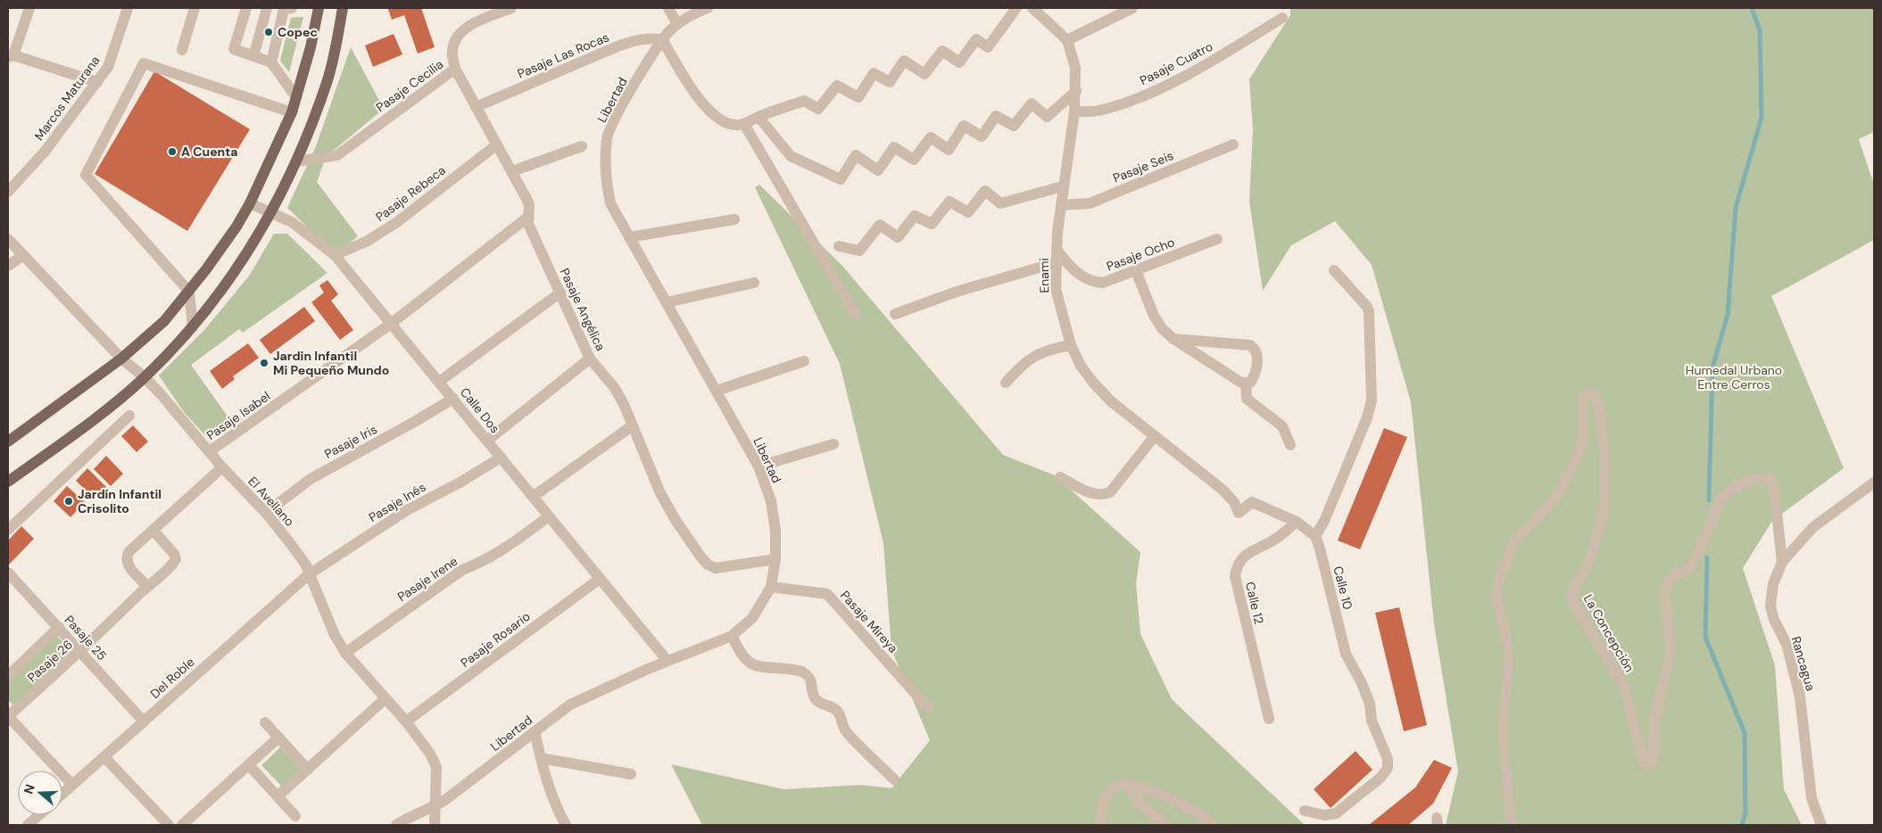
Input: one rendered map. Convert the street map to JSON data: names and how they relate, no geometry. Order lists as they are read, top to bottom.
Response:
{
  "streets": {
    "street": [
      "Pasaje Las Rocas",
      "Pasaje Cuatro",
      "Pasaje Cecilia",
      "Marcos Maturana",
      "Libertad",
      "Pasaje Seis",
      "Pasaje Rebeca",
      "Pasaje Ocho",
      "Enami",
      "Pasaje Angélica",
      "Calle Dos",
      "Pasaje Isabel",
      "Pasaje Iris",
      "El Avellano",
      "Pasaje Inés",
      "Pasaje Irene",
      "Calle 10",
      "Calle 12",
      "Pasaje Mireya",
      "La Concepción",
      "Pasaje 25",
      "Pasaje Rosario",
      "Pasaje 26",
      "Rancagua",
      "Del Roble"
    ]
  },
  "crossings": [
    ["Pasaje Las Rocas", "Libertad"],
    ["Pasaje Las Rocas", "Pasaje Angélica"],
    ["Pasaje Cuatro", "Enami"],
    ["Pasaje Cecilia", "Pasaje Angélica"],
    ["Libertad", "Pasaje Angélica"],
    ["Libertad", "Calle Dos"],
    ["Libertad", "El Avellano"],
    ["Libertad", "Pasaje Mireya"],
    ["Pasaje Seis", "Enami"],
    ["Pasaje Rebeca", "Pasaje Angélica"],
    ["Pasaje Rebeca", "Calle Dos"],
    ["Pasaje Ocho", "Enami"],
    ["Enami", "Calle 12"],
    ["Pasaje Angélica", "Pasaje Isabel"],
    ["Calle Dos", "Pasaje Isabel"],
    ["Calle Dos", "Pasaje Iris"],
    ["Calle Dos", "Pasaje Inés"],
    ["Calle Dos", "Pasaje Irene"],
    ["Calle Dos", "Pasaje Rosario"],
    ["Pasaje Isabel", "El Avellano"],
    ["Pasaje Iris", "El Avellano"],
    ["El Avellano", "Pasaje Inés"],
    ["El Avellano", "Pasaje Irene"],
    ["El Avellano", "Pasaje Rosario"],
    ["El Avellano", "Del Roble"],
    ["Pasaje Inés", "Del Roble"],
    ["La Concepción", "Rancagua"],
    ["Pasaje 25", "Pasaje 26"],
    ["Pasaje 25", "Del Roble"]
  ],
  "parks": ["Humedal Urbano Entre Cerros"],
  "places": [
    "Copec",
    "A Cuenta",
    "Jardin Infantil Mi Pequeño Mundo",
    "Jardín Infantil Crisolito"
  ],
  "north": "left"
}
